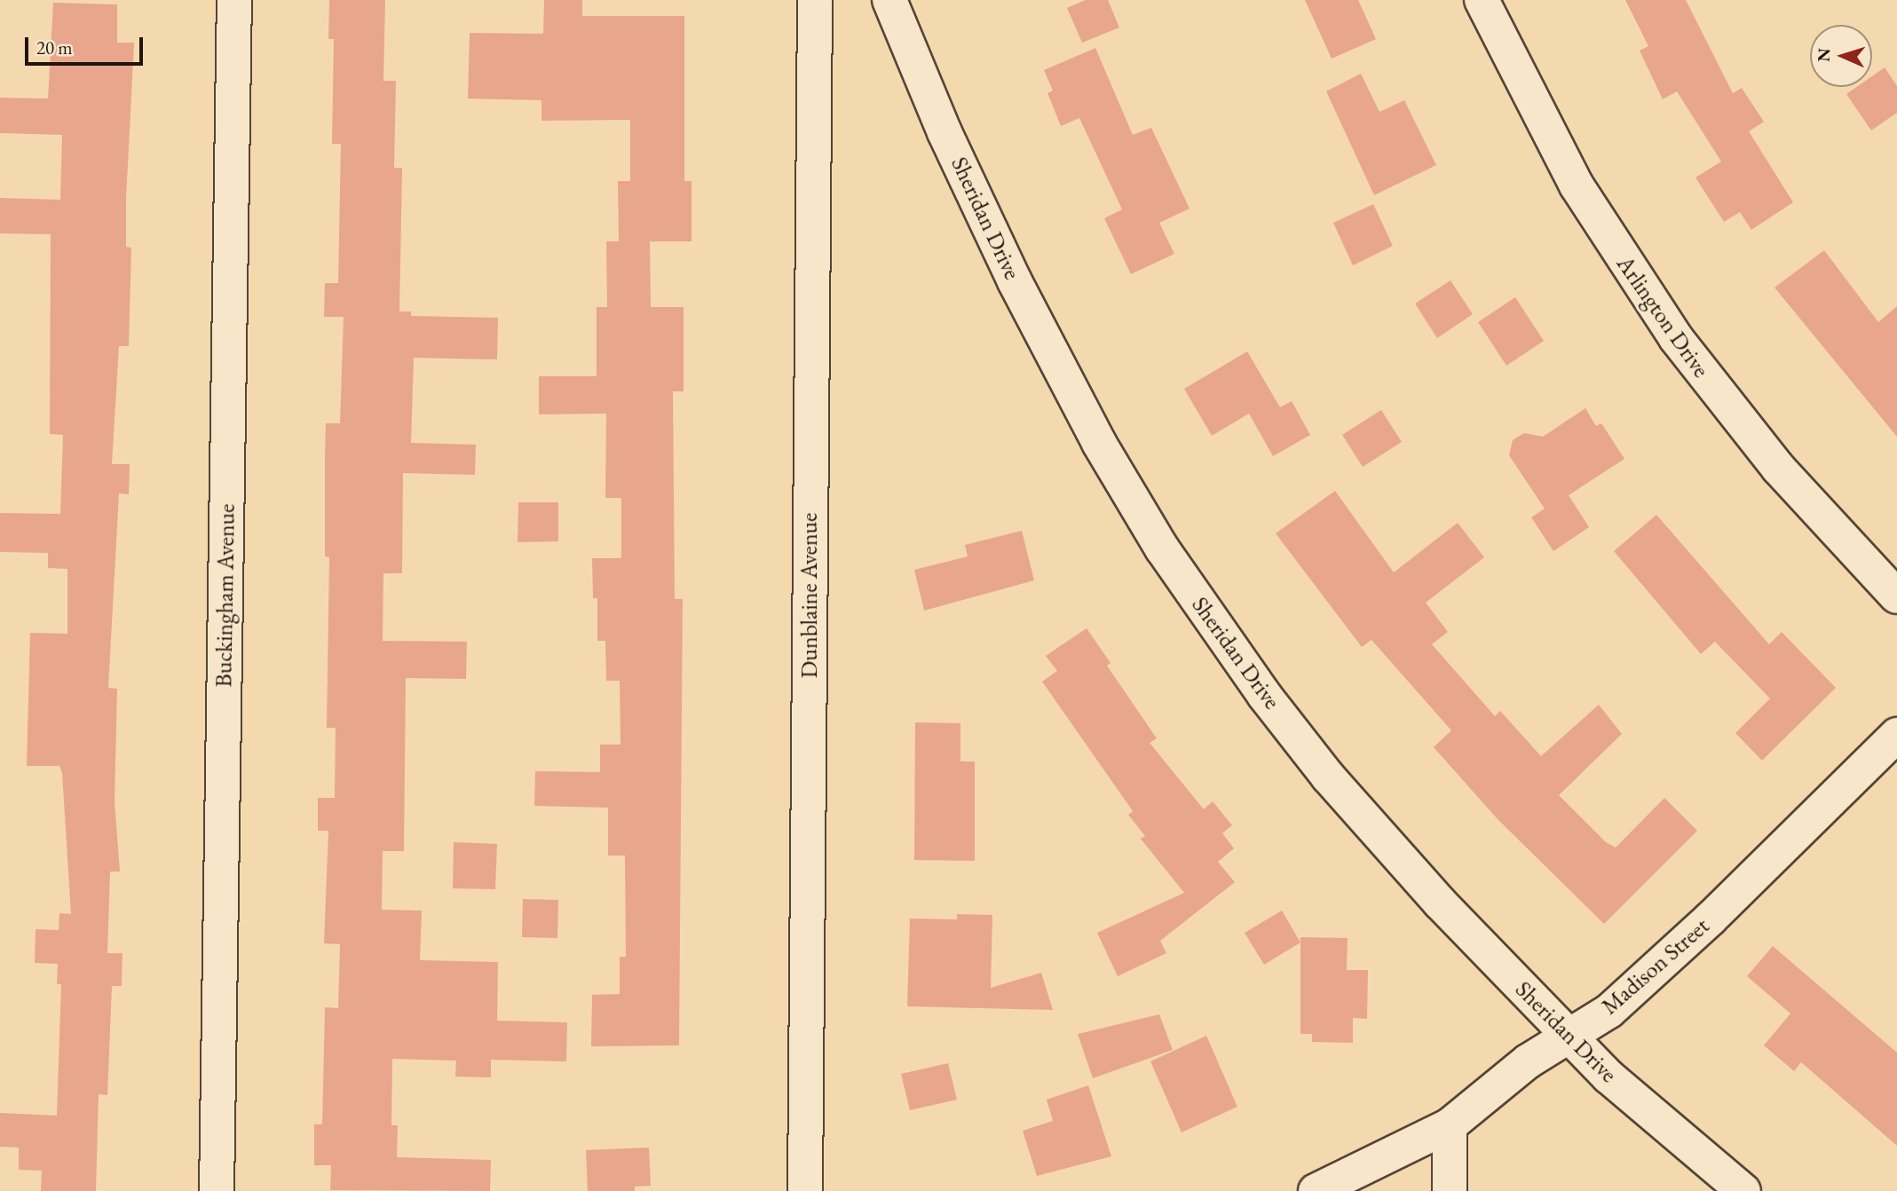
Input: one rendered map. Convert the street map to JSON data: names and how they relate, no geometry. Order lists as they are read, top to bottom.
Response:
{
  "streets": {
    "street": [
      "Sheridan Drive",
      "Arlington Drive",
      "Buckingham Avenue",
      "Dunblaine Avenue",
      "Madison Street"
    ]
  },
  "crossings": [
    ["Sheridan Drive", "Madison Street"]
  ],
  "scale_bar": "20 m",
  "north": "left"
}
